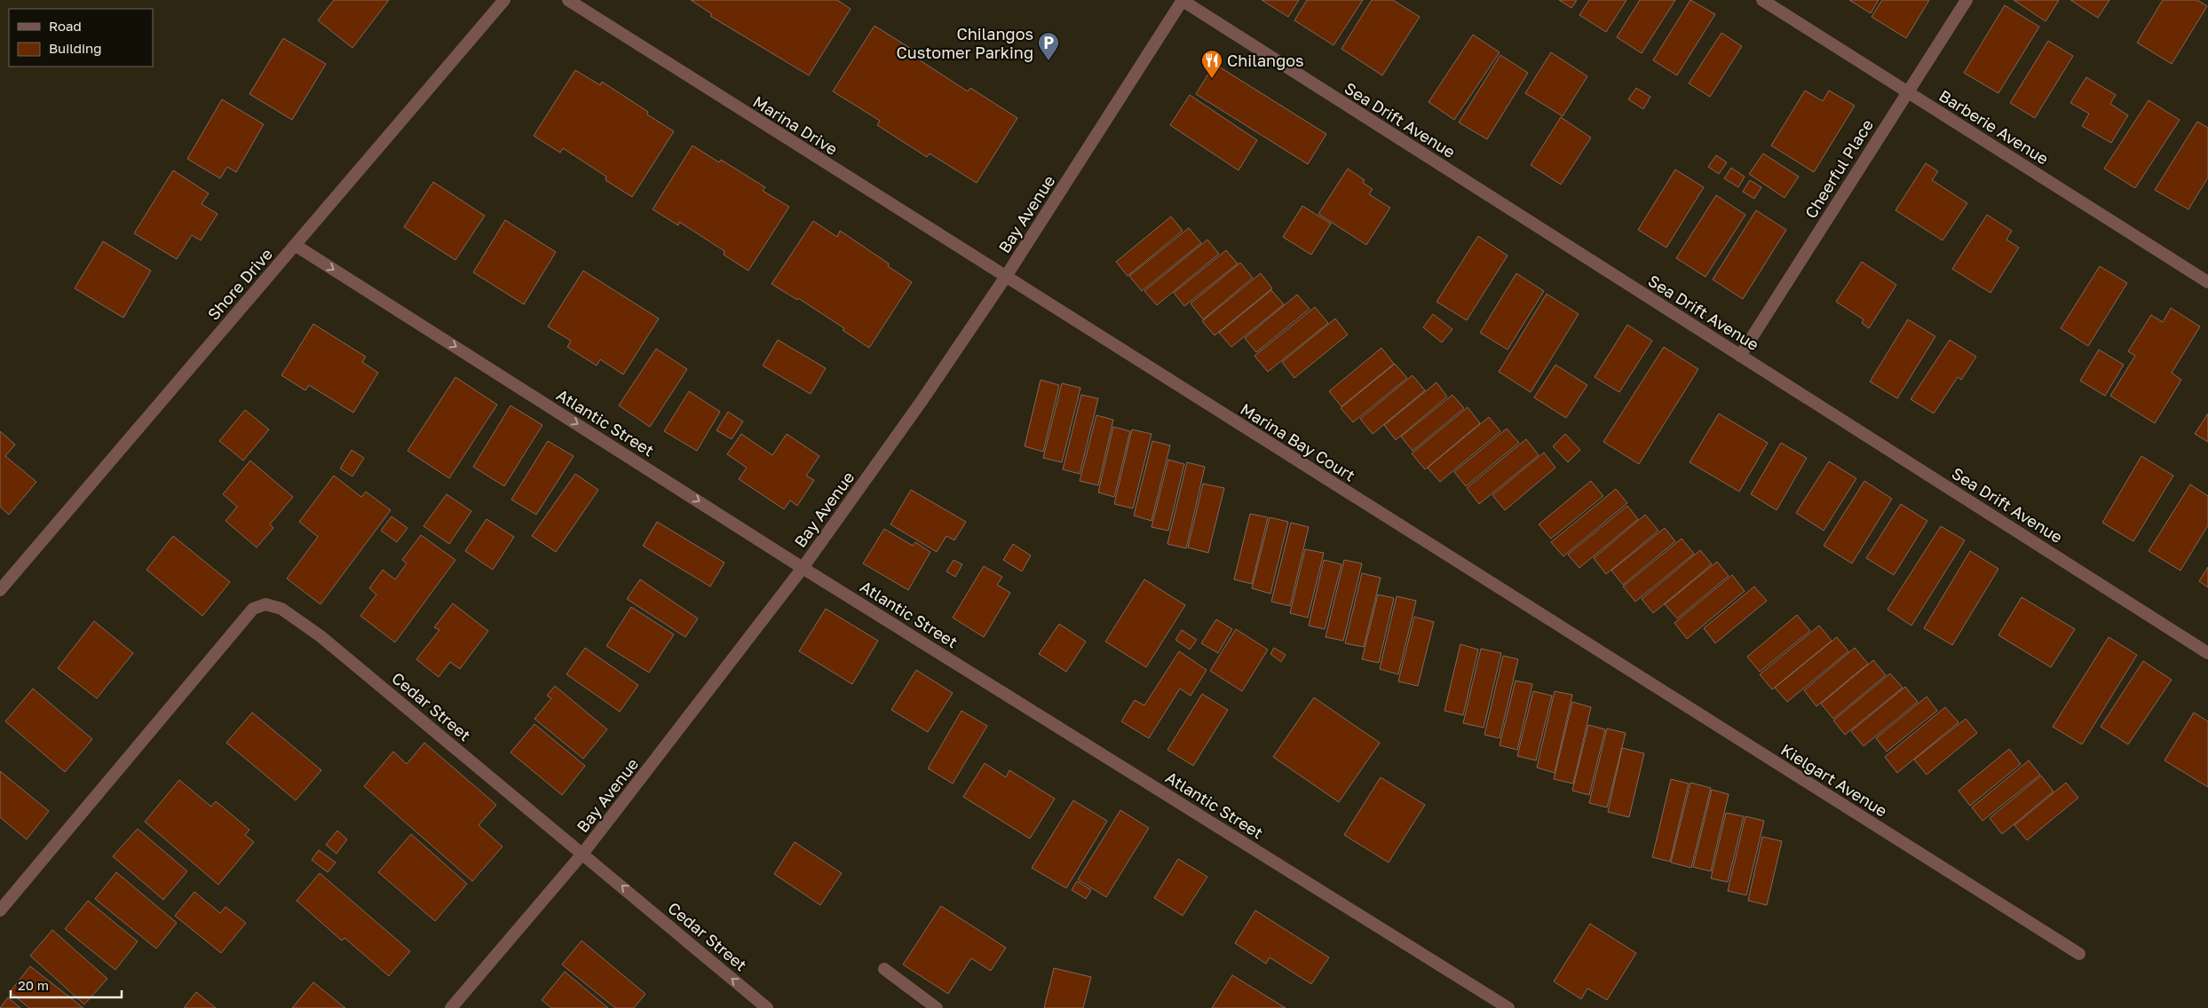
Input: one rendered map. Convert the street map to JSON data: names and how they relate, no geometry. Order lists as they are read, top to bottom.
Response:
{
  "streets": {
    "street": [
      "Sea Drift Avenue",
      "Marina Drive",
      "Barberie Avenue",
      "Cheerful Place",
      "Bay Avenue",
      "Shore Drive",
      "Atlantic Street",
      "Marina Bay Court",
      "Cedar Street",
      "Kielgart Avenue"
    ]
  },
  "crossings": [
    ["Sea Drift Avenue", "Cheerful Place"],
    ["Sea Drift Avenue", "Bay Avenue"],
    ["Marina Drive", "Bay Avenue"],
    ["Marina Drive", "Marina Bay Court"],
    ["Barberie Avenue", "Cheerful Place"],
    ["Bay Avenue", "Atlantic Street"],
    ["Bay Avenue", "Marina Bay Court"],
    ["Bay Avenue", "Cedar Street"],
    ["Shore Drive", "Atlantic Street"],
    ["Marina Bay Court", "Kielgart Avenue"]
  ],
  "one_way": ["Atlantic Street"],
  "places": {
    "parking": ["Chilangos Customer Parking"],
    "restaurant": ["Chilangos"]
  },
  "legend": ["Road", "Building"],
  "scale_bar": "20 m"
}
